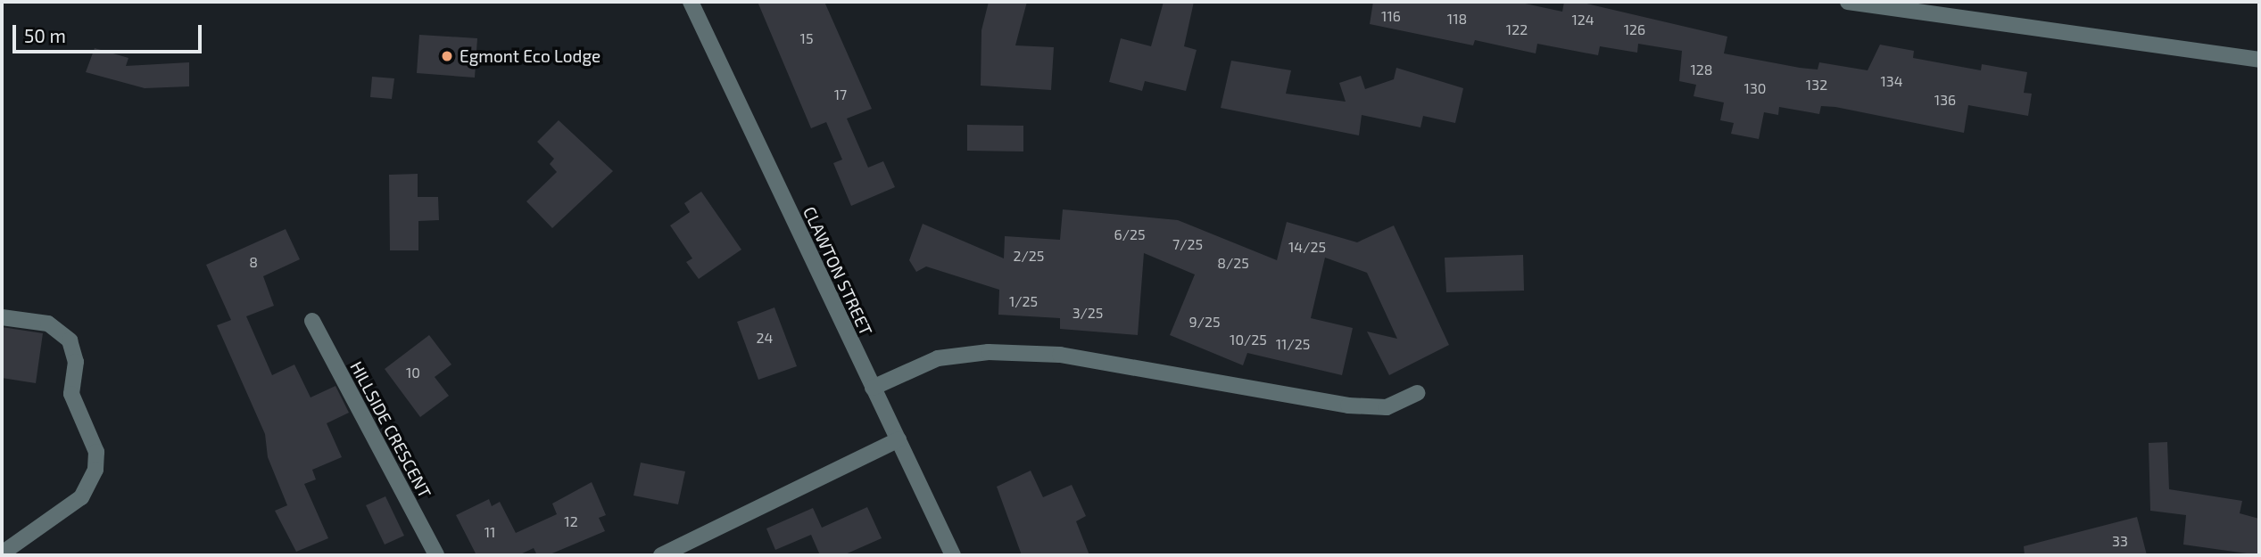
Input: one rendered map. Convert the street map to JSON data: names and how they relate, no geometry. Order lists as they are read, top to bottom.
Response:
{
  "streets": {
    "street": ["CLAWTON STREET", "HILLSIDE CRESCENT"]
  },
  "places": ["Egmont Eco Lodge"],
  "house_numbers": [
    "116",
    "118",
    "124",
    "122",
    "126",
    "15",
    "128",
    "134",
    "132",
    "130",
    "17",
    "136",
    "6/25",
    "7/25",
    "14/25",
    "2/25",
    "8",
    "8/25",
    "1/25",
    "3/25",
    "9/25",
    "24",
    "10/25",
    "11/25",
    "10",
    "12",
    "11",
    "33"
  ],
  "scale_bar": "50 m"
}
